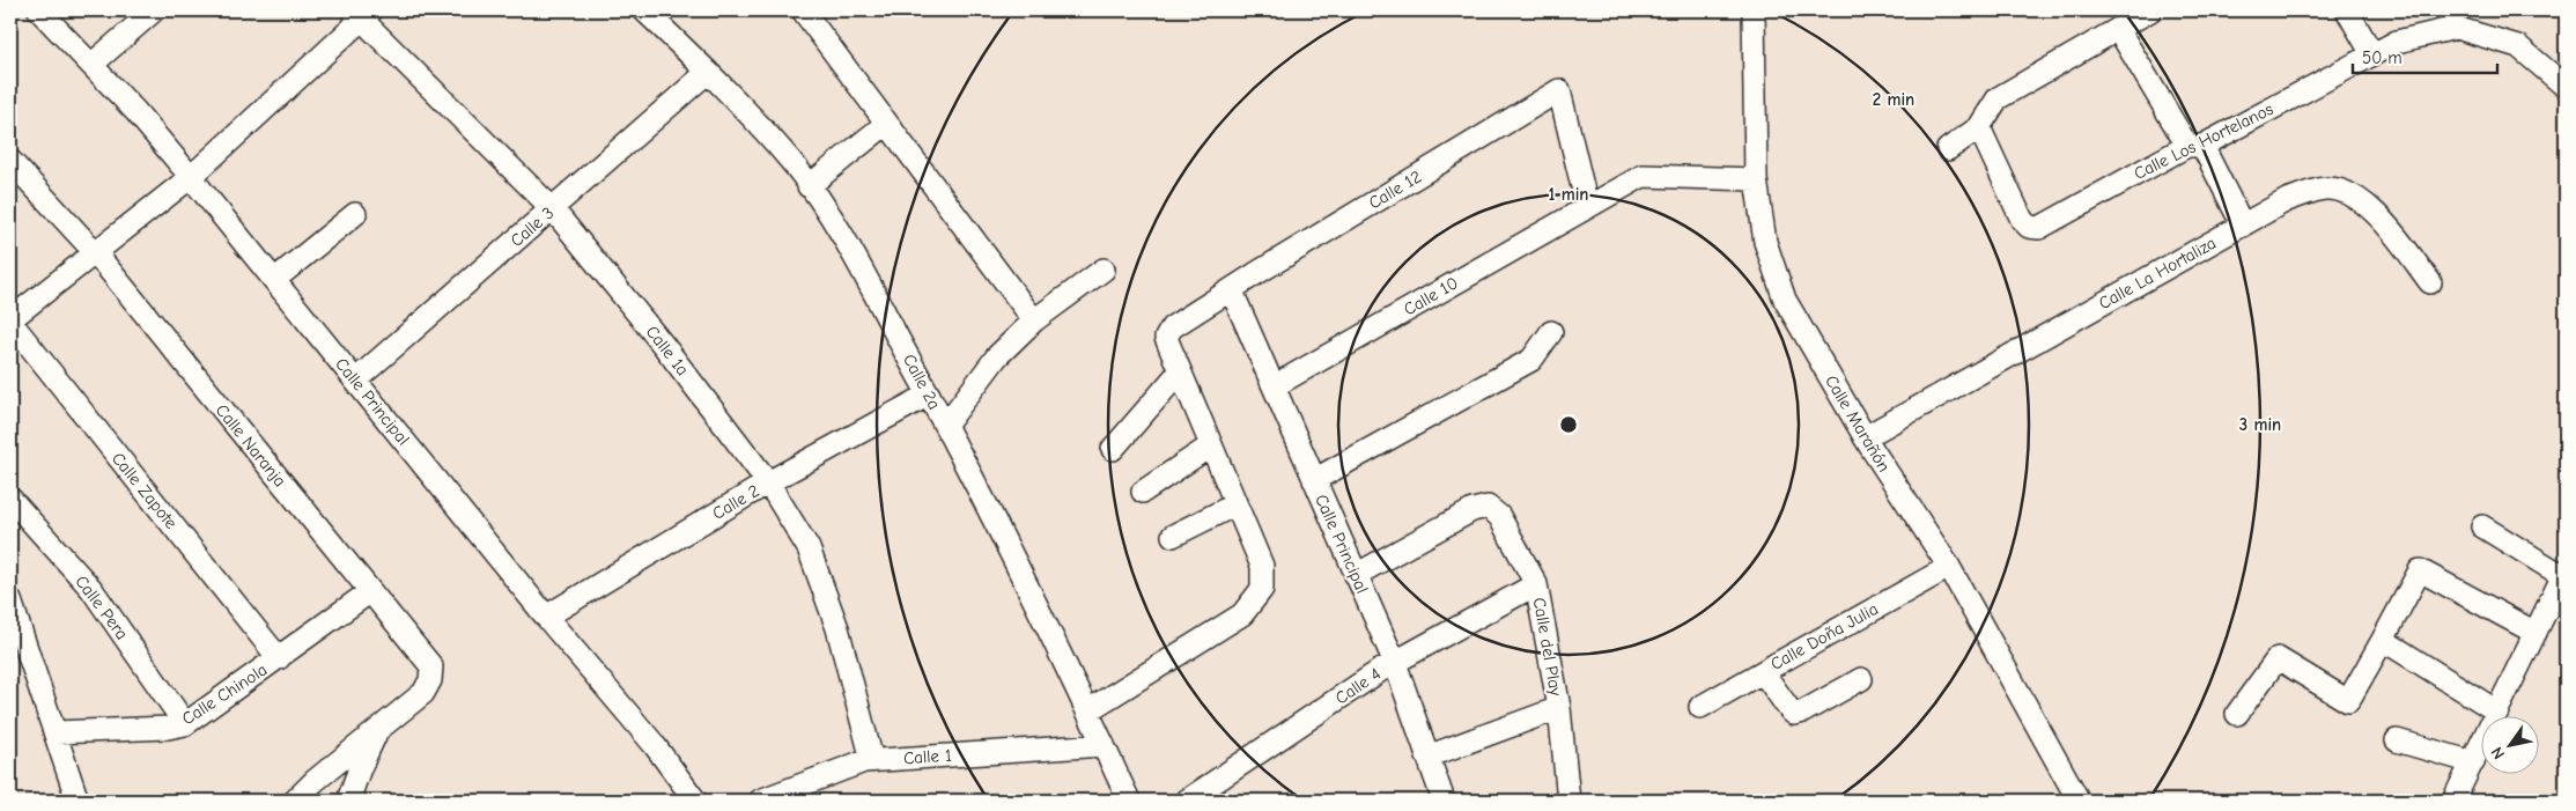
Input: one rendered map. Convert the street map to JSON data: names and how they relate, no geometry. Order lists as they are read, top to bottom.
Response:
{
  "streets": {
    "street": [
      "Calle Los Hortelanos",
      "Calle 12",
      "Calle 3",
      "Calle La Hortaliza",
      "Calle 10",
      "Calle 1a",
      "Calle 2a",
      "Calle Principal",
      "Calle Marañón",
      "Calle Naranja",
      "Calle Zapote",
      "Calle 2",
      "Calle Pera",
      "Calle Doña Julia",
      "Calle del Play",
      "Calle 4",
      "Calle Chinola",
      "Calle 1"
    ]
  },
  "crossings": [
    ["Calle 12", "Calle 10"],
    ["Calle 12", "Calle Principal"],
    ["Calle 3", "Calle 1a"],
    ["Calle 3", "Calle 2a"],
    ["Calle 3", "Calle Principal"],
    ["Calle La Hortaliza", "Calle Marañón"],
    ["Calle 10", "Calle Principal"],
    ["Calle 10", "Calle Marañón"],
    ["Calle 1a", "Calle 2"],
    ["Calle 1a", "Calle 1"],
    ["Calle 2a", "Calle 2"],
    ["Calle 2a", "Calle 1"],
    ["Calle Principal", "Calle 2"],
    ["Calle Principal", "Calle del Play"],
    ["Calle Principal", "Calle 4"],
    ["Calle Marañón", "Calle Doña Julia"],
    ["Calle Naranja", "Calle Chinola"],
    ["Calle Zapote", "Calle Chinola"],
    ["Calle Pera", "Calle Chinola"],
    ["Calle del Play", "Calle 4"]
  ],
  "scale_bar": "50 m",
  "north": "bottom left",
  "rings": ["2 min", "1 min", "3 min"]
}
